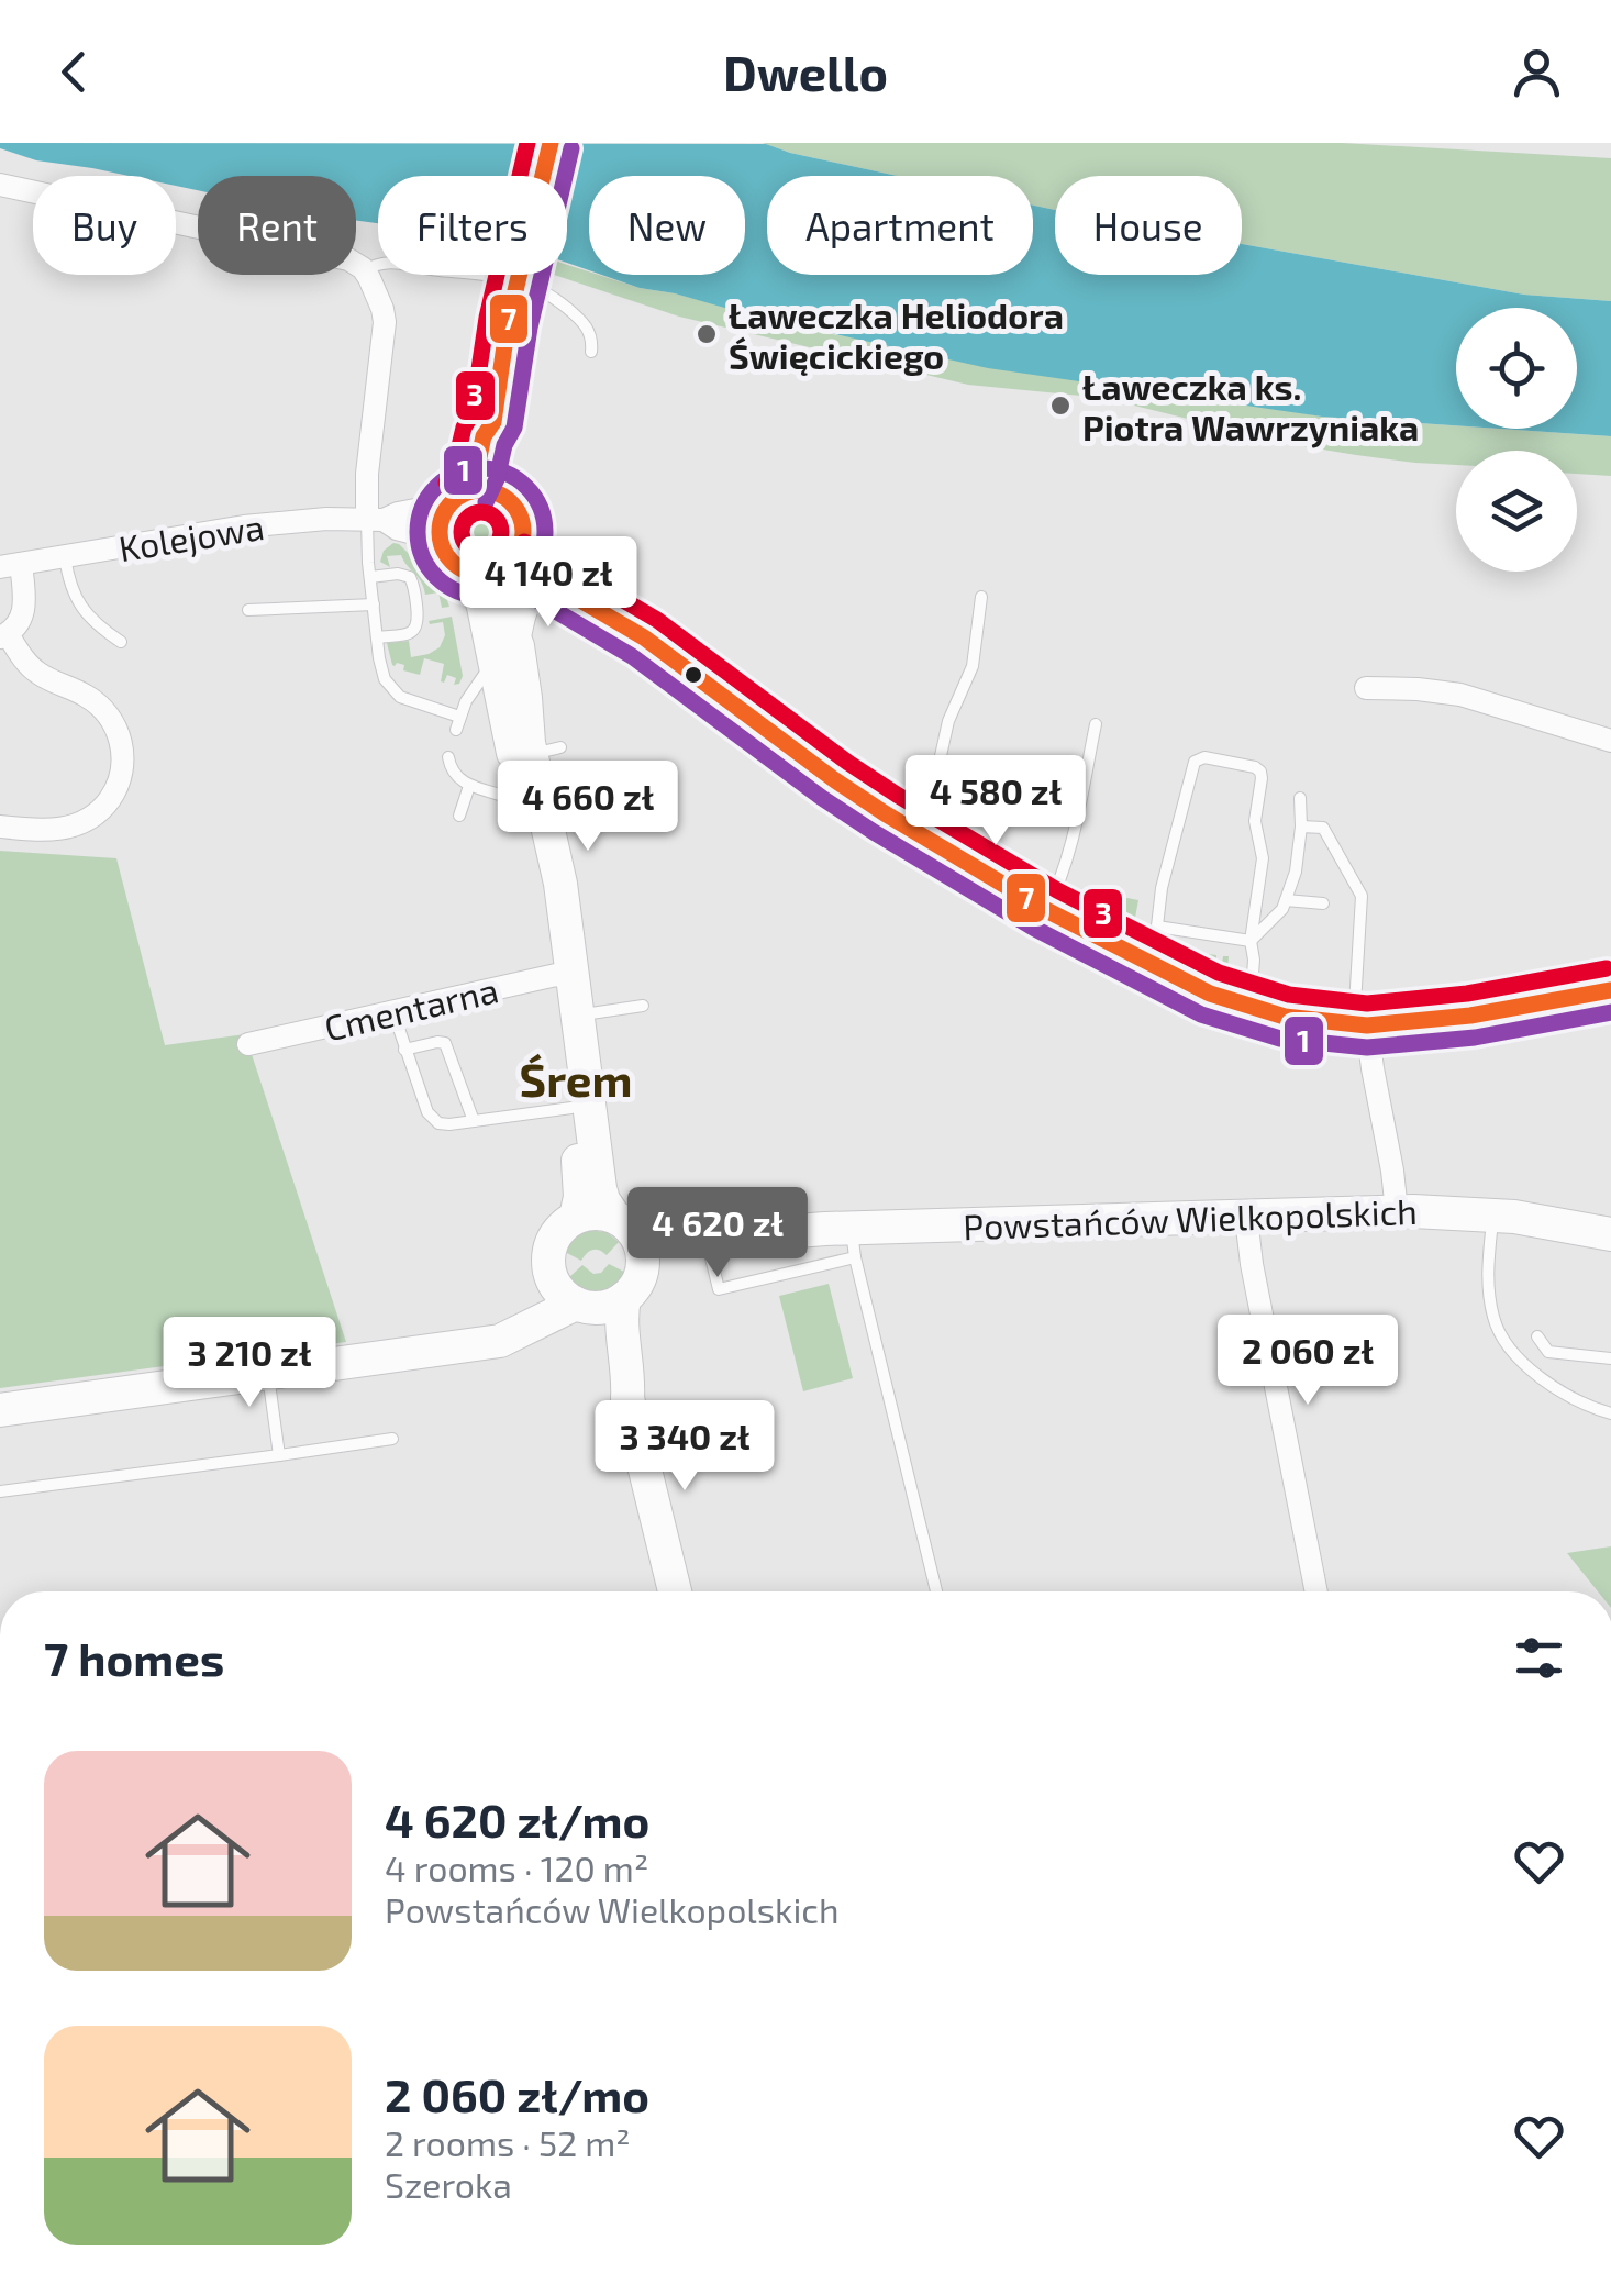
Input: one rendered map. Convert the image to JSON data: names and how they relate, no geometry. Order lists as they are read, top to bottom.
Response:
{
  "streets": {
    "street": ["Kolejowa", "Cmentarna", "Powstańców Wielkopolskich"]
  },
  "districts": ["Śrem"],
  "places": ["Ławeczka Heliodora Święcickiego", "Ławeczka ks. Piotra Wawrzyniaka"],
  "lines": ["transit line 7", "transit line 3", "transit line 1"],
  "page": {
    "header": "Dwello",
    "chip": [
      "Buy",
      "Rent",
      "Filters",
      "New",
      "Apartment",
      "House"
    ],
    "price": [
      "4 140 zł",
      "4 580 zł",
      "4 660 zł",
      "4 620 zł",
      "2 060 zł",
      "3 210 zł",
      "3 340 zł"
    ],
    "heading": "7 homes",
    "list": [
      {
        "name": "4 620 zł/mo",
        "note": "4 rooms · 120 m² · Powstańców Wielkopolskich"
      },
      {
        "name": "2 060 zł/mo",
        "note": "2 rooms · 52 m² · Szeroka"
      }
    ]
  }
}
